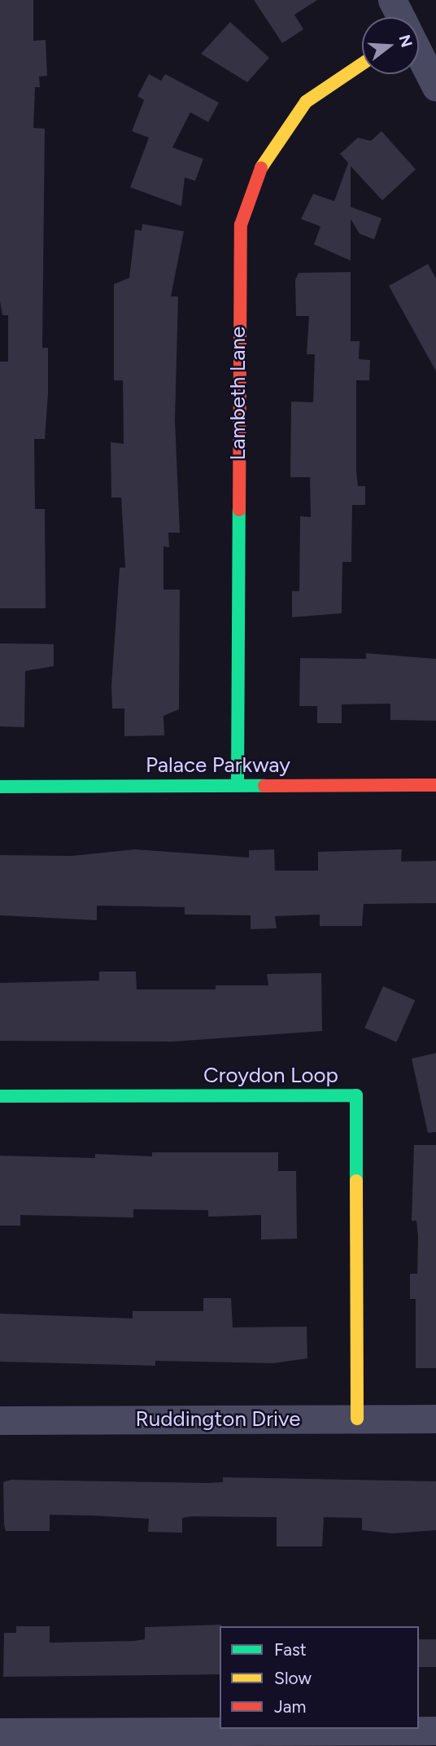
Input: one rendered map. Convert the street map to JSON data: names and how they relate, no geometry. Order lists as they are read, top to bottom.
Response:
{
  "streets": {
    "street": [
      "Lambeth Lane",
      "Palace Parkway",
      "Croydon Loop",
      "Ruddington Drive"
    ]
  },
  "crossings": [
    ["Lambeth Lane", "Palace Parkway"],
    ["Croydon Loop", "Ruddington Drive"]
  ],
  "legend": ["Fast", "Slow", "Jam"],
  "north": "right"
}
